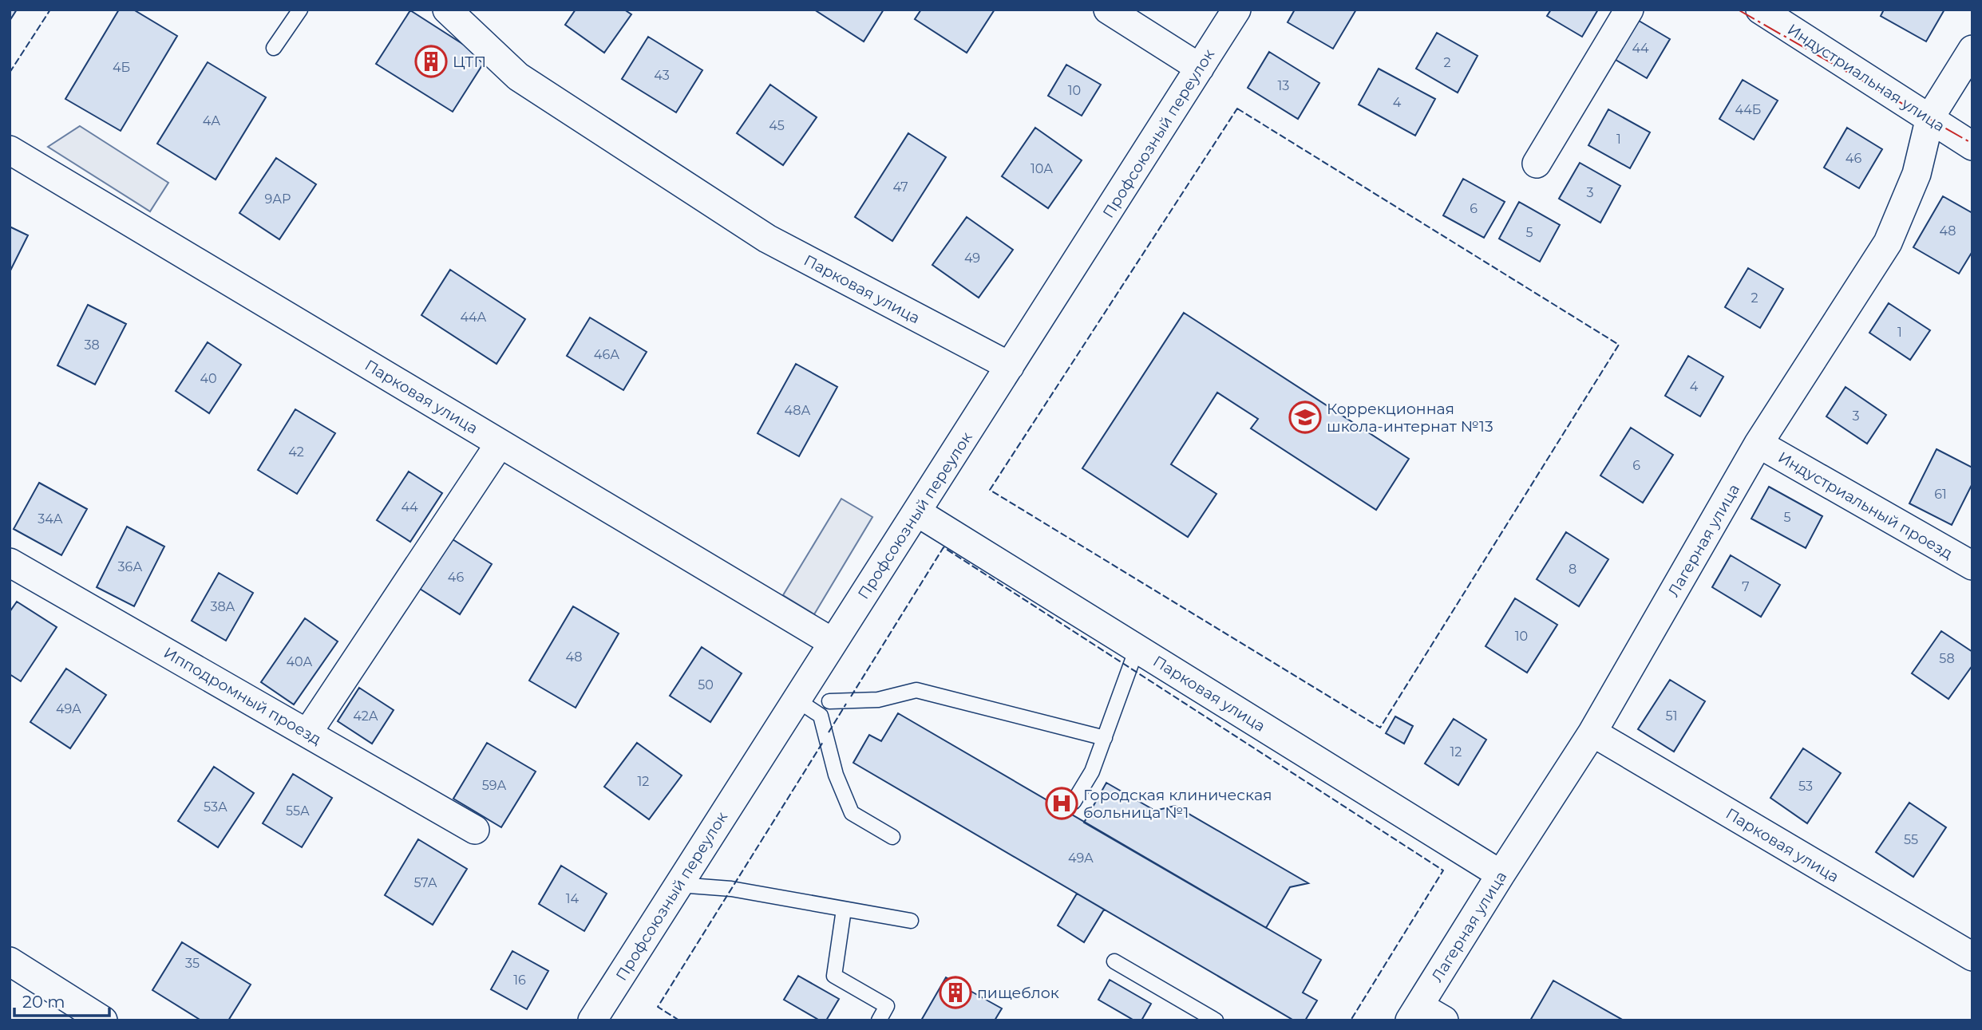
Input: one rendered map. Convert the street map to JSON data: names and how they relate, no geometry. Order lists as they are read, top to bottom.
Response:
{
  "streets": {
    "street": [
      "Индустриальная улица",
      "Профсоюзный переулок",
      "Парковая улица",
      "Индустриальный проезд",
      "Лагерная улица",
      "Ипподромный проезд"
    ]
  },
  "crossings": [
    ["Индустриальная улица", "Лагерная улица"],
    ["Профсоюзный переулок", "Парковая улица"],
    ["Парковая улица", "Лагерная улица"],
    ["Индустриальный проезд", "Лагерная улица"]
  ],
  "places": {
    "building": ["ЦТП", "пищеблок"],
    "school or university": ["Коррекционная школа-интернат №13"],
    "hospital": ["Городская клиническая больница №1"]
  },
  "house_numbers": [
    "44",
    "2",
    "4Б",
    "43",
    "13",
    "10",
    "4",
    "44Б",
    "4А",
    "45",
    "1",
    "46",
    "10А",
    "47",
    "3",
    "9АР",
    "6",
    "48",
    "5",
    "49",
    "2",
    "44А",
    "1",
    "38",
    "46А",
    "40",
    "4",
    "48А",
    "3",
    "42",
    "6",
    "61",
    "44",
    "5",
    "34А",
    "36А",
    "8",
    "46",
    "7",
    "38А",
    "10",
    "48",
    "58",
    "40А",
    "50",
    "49А",
    "42А",
    "51",
    "12",
    "12",
    "59А",
    "53",
    "53А",
    "55А",
    "55",
    "49А",
    "57А",
    "14",
    "35",
    "16"
  ],
  "scale_bar": "20 m"
}
